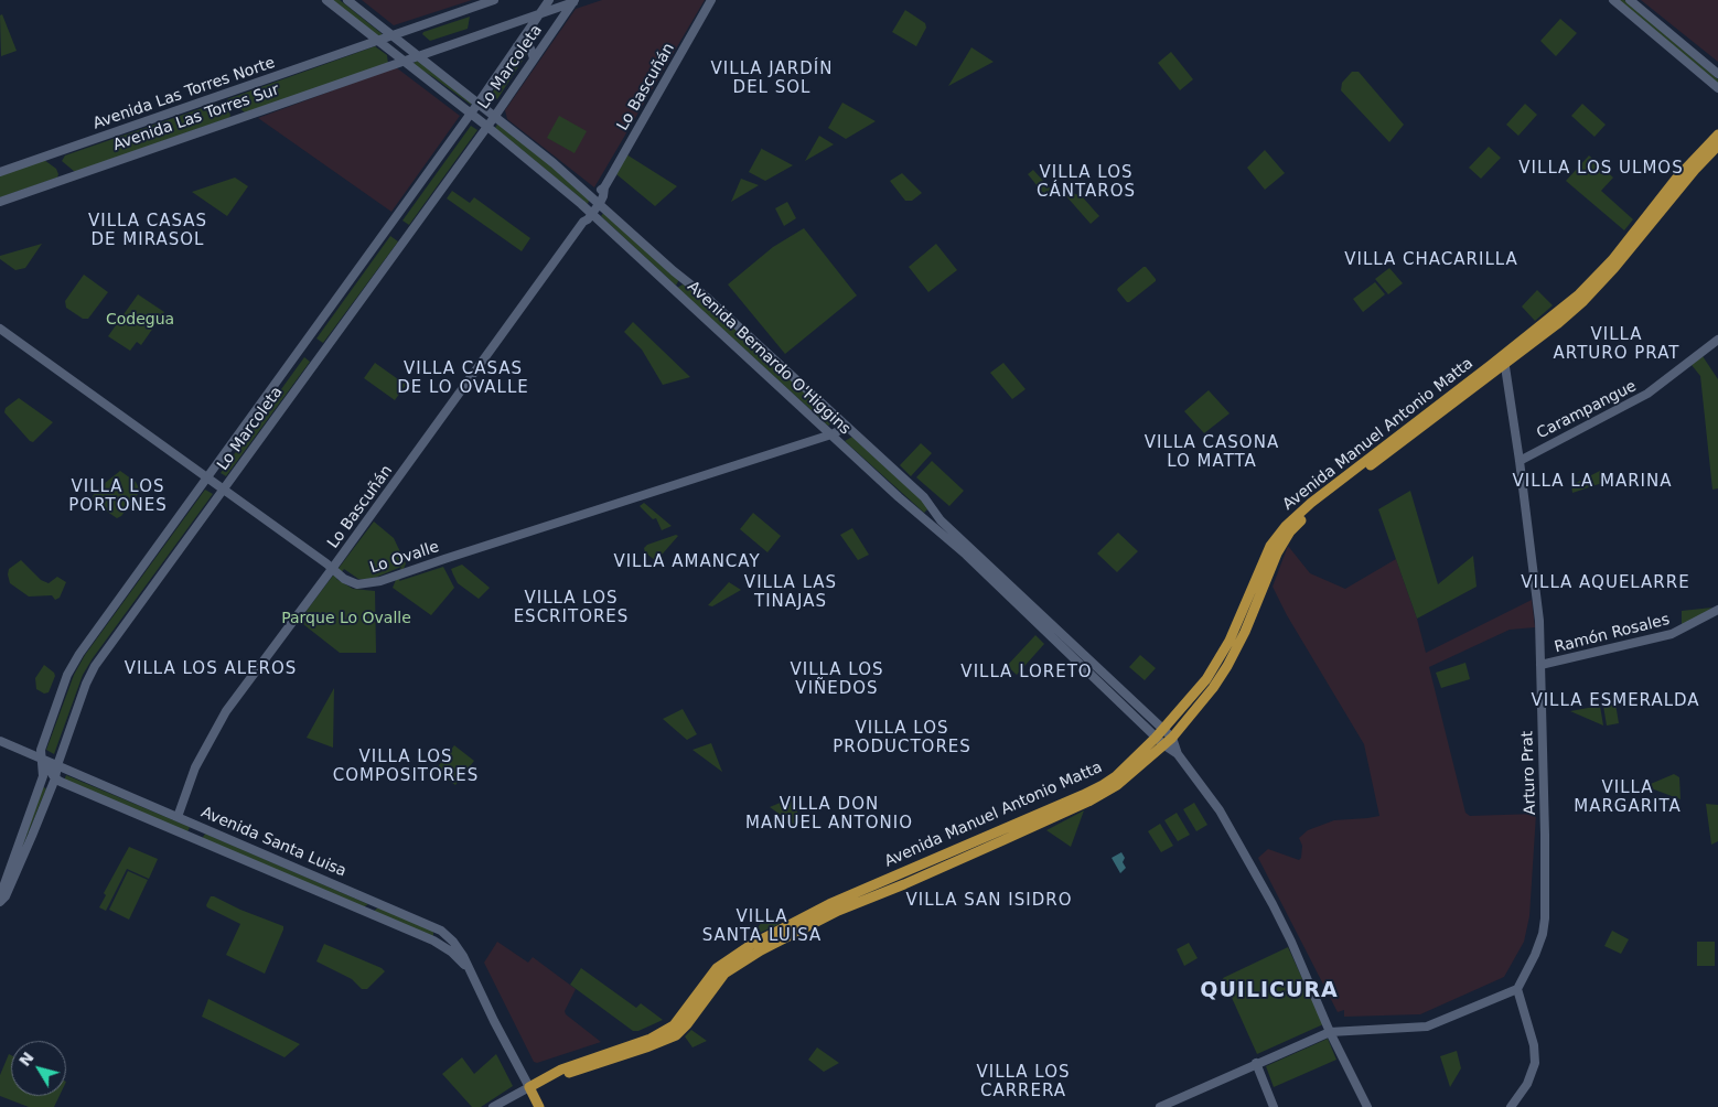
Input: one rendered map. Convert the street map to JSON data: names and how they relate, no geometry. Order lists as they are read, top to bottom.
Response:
{
  "streets": {
    "main road": [
      "Lo Marcoleta",
      "Lo Bascuñán",
      "Avenida Las Torres Norte",
      "Avenida Las Torres Sur",
      "Avenida Bernardo O'Higgins",
      "Carampangue",
      "Avenida Manuel Antonio Matta",
      "Lo Ovalle",
      "Ramón Rosales",
      "Arturo Prat",
      "Avenida Santa Luisa"
    ]
  },
  "crossings": [
    ["Lo Marcoleta", "Avenida Las Torres Sur"],
    ["Lo Marcoleta", "Avenida Bernardo O'Higgins"],
    ["Lo Marcoleta", "Lo Ovalle"],
    ["Lo Marcoleta", "Avenida Santa Luisa"],
    ["Lo Bascuñán", "Avenida Bernardo O'Higgins"],
    ["Lo Bascuñán", "Lo Ovalle"],
    ["Lo Bascuñán", "Avenida Santa Luisa"],
    ["Avenida Las Torres Norte", "Avenida Bernardo O'Higgins"],
    ["Avenida Las Torres Sur", "Avenida Bernardo O'Higgins"],
    ["Avenida Bernardo O'Higgins", "Avenida Manuel Antonio Matta"],
    ["Avenida Bernardo O'Higgins", "Lo Ovalle"],
    ["Carampangue", "Arturo Prat"],
    ["Avenida Manuel Antonio Matta", "Arturo Prat"],
    ["Avenida Manuel Antonio Matta", "Avenida Santa Luisa"],
    ["Ramón Rosales", "Arturo Prat"]
  ],
  "districts": [
    "VILLA JARDÍN DEL SOL",
    "VILLA LOS ULMOS",
    "VILLA LOS CÁNTAROS",
    "VILLA CASAS DE MIRASOL",
    "VILLA CHACARILLA",
    "VILLA ARTURO PRAT",
    "VILLA CASAS DE LO OVALLE",
    "VILLA CASONA LO MATTA",
    "VILLA LA MARINA",
    "VILLA LOS PORTONES",
    "VILLA AMANCAY",
    "VILLA LAS TINAJAS",
    "VILLA AQUELARRE",
    "VILLA LOS ESCRITORES",
    "VILLA LOS ALEROS",
    "VILLA LOS VIÑEDOS",
    "VILLA LORETO",
    "VILLA ESMERALDA",
    "VILLA LOS PRODUCTORES",
    "VILLA LOS COMPOSITORES",
    "VILLA MARGARITA",
    "VILLA DON MANUEL ANTONIO",
    "VILLA SAN ISIDRO",
    "VILLA SANTA LUISA",
    "QUILICURA",
    "VILLA LOS CARRERA"
  ],
  "parks": ["Codegua", "Parque Lo Ovalle"],
  "north": "top left"
}
